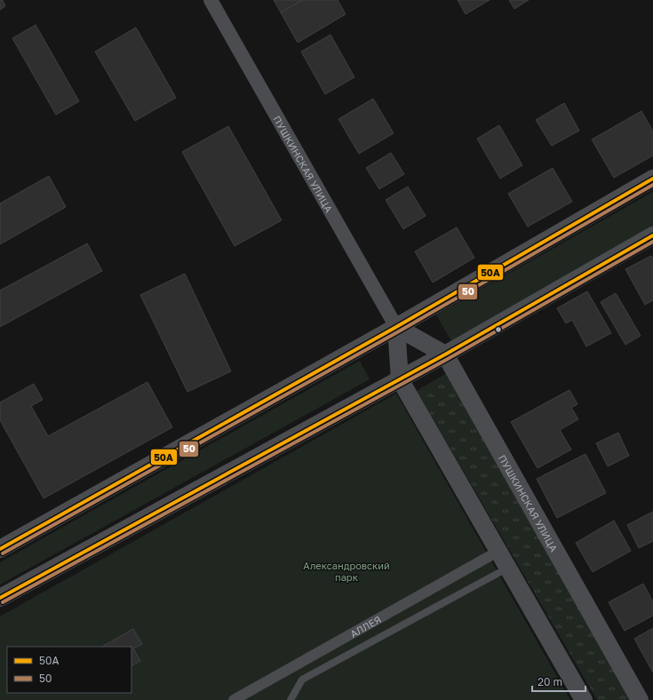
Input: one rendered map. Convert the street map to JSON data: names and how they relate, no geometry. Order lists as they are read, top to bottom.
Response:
{
  "streets": {
    "street": ["ПУШКИНСКАЯ УЛИЦА", "АЛЛЕЯ"]
  },
  "crossings": [
    ["ПУШКИНСКАЯ УЛИЦА", "АЛЛЕЯ"]
  ],
  "parks": ["Александровский парк"],
  "lines": ["transit line 50А", "transit line 50"],
  "legend": ["50А", "50"],
  "scale_bar": "20 m"
}
